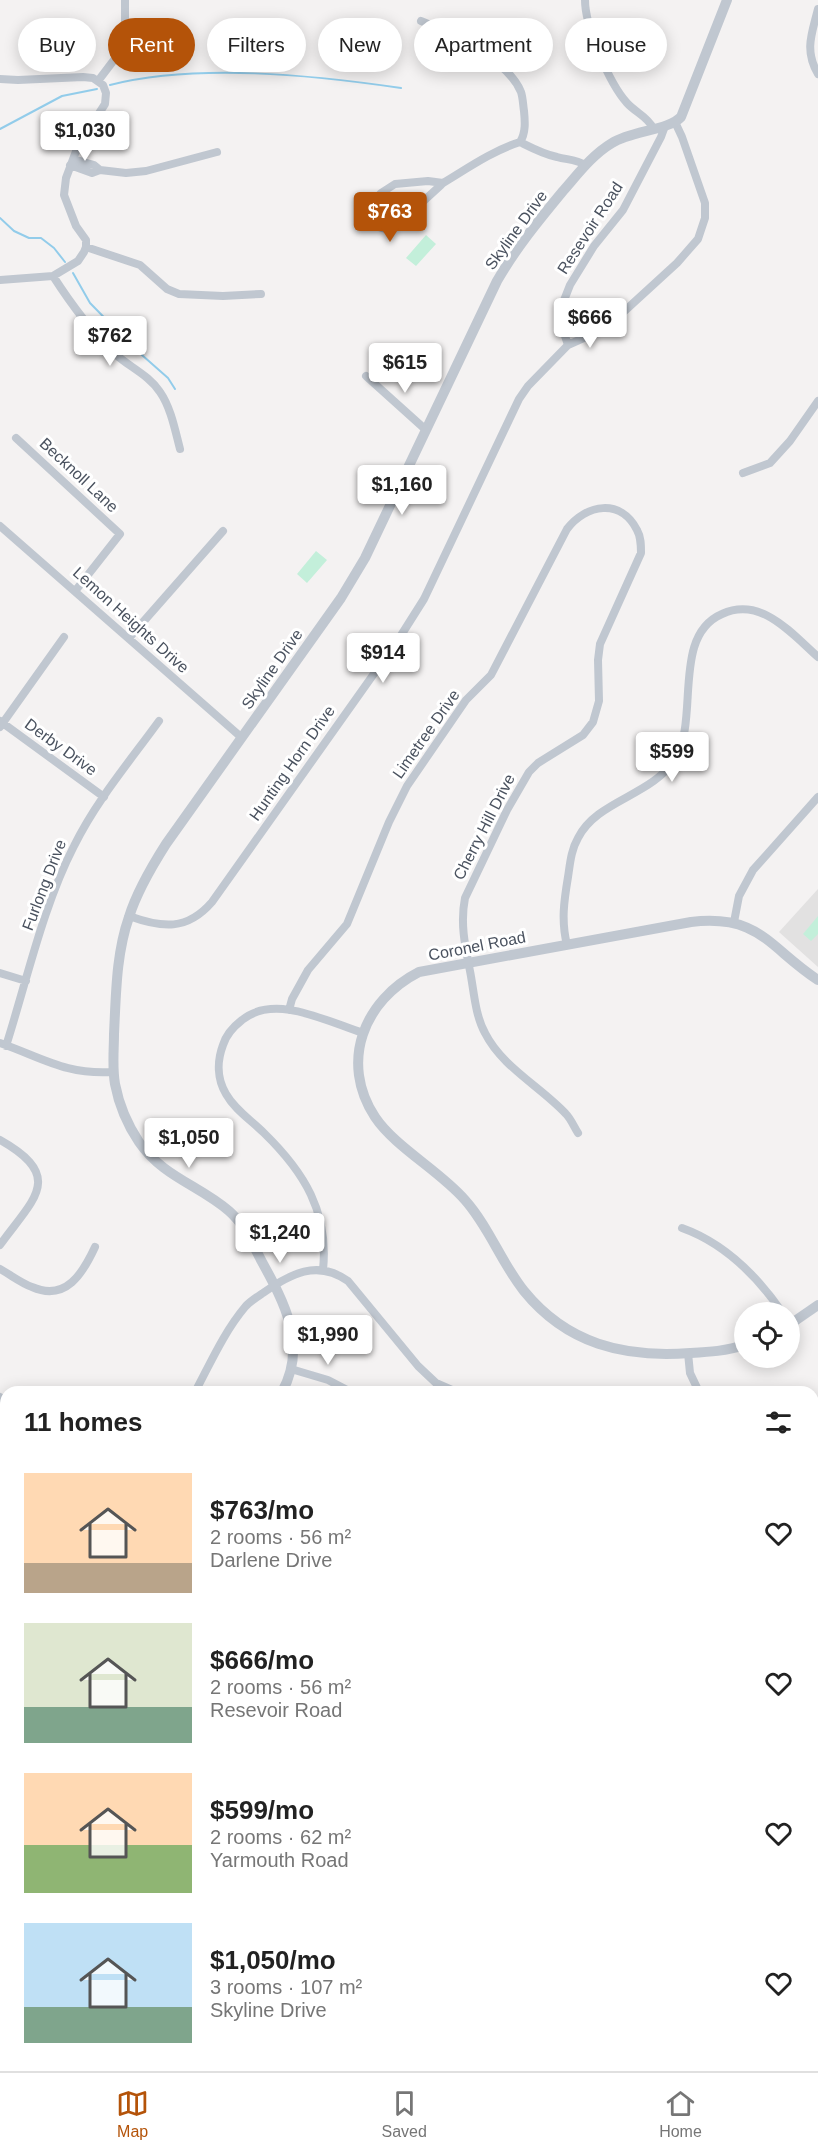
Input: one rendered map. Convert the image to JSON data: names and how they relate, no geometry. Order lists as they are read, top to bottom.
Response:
{
  "streets": {
    "street": [
      "Resevoir Road",
      "Skyline Drive",
      "Becknoll Lane",
      "Lemon Heights Drive",
      "Limetree Drive",
      "Derby Drive",
      "Hunting Horn Drive",
      "Cherry Hill Drive",
      "Furlong Drive",
      "Coronel Road"
    ]
  },
  "crossings": [
    ["Resevoir Road", "Skyline Drive"],
    ["Resevoir Road", "Hunting Horn Drive"],
    ["Skyline Drive", "Lemon Heights Drive"],
    ["Skyline Drive", "Hunting Horn Drive"],
    ["Becknoll Lane", "Lemon Heights Drive"],
    ["Limetree Drive", "Cherry Hill Drive"],
    ["Derby Drive", "Furlong Drive"],
    ["Cherry Hill Drive", "Coronel Road"]
  ],
  "page": {
    "chip": [
      "Buy",
      "Rent",
      "Filters",
      "New",
      "Apartment",
      "House"
    ],
    "price": [
      "$1,030",
      "$763",
      "$666",
      "$762",
      "$615",
      "$1,160",
      "$914",
      "$599",
      "$1,050",
      "$1,240",
      "$1,990"
    ],
    "heading": "11 homes",
    "list": [
      {
        "name": "$763/mo",
        "note": "2 rooms · 56 m² · Darlene Drive"
      },
      {
        "name": "$666/mo",
        "note": "2 rooms · 56 m² · Resevoir Road"
      },
      {
        "name": "$599/mo",
        "note": "2 rooms · 62 m² · Yarmouth Road"
      },
      {
        "name": "$1,050/mo",
        "note": "3 rooms · 107 m² · Skyline Drive"
      }
    ],
    "tabs": ["Map", "Saved", "Home"]
  }
}
